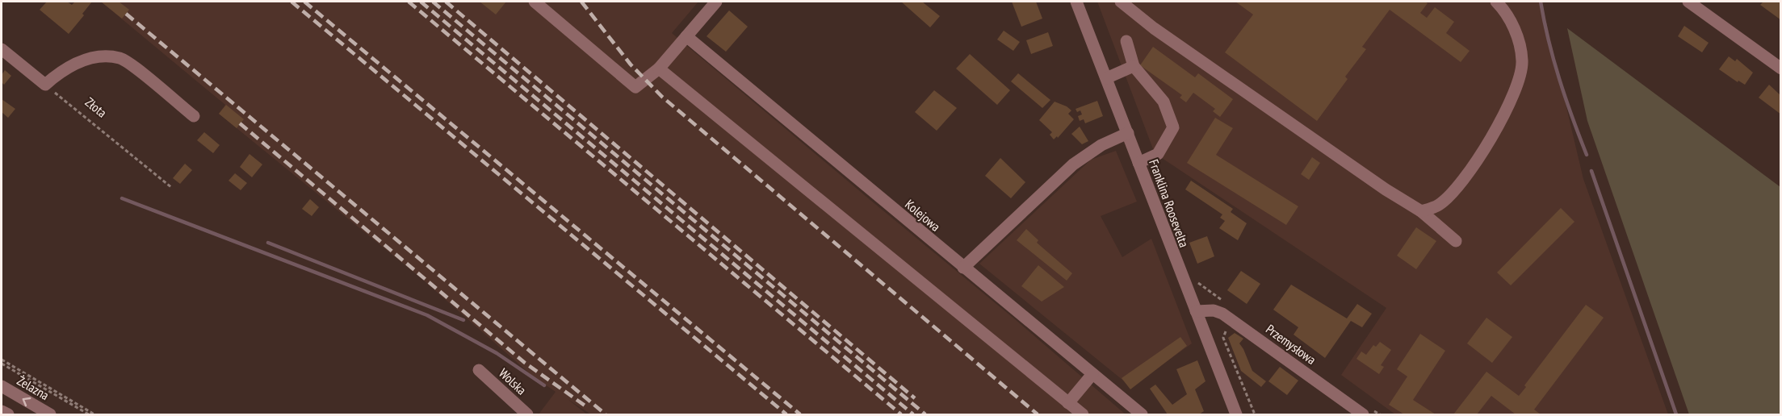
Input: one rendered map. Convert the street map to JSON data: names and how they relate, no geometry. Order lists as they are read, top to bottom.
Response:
{
  "streets": {
    "street": [
      "Franklina Roosevelta",
      "Kolejowa",
      "Przemysłowa",
      "Wolska",
      "Żelazna"
    ],
    "path": ["Złota"]
  },
  "crossings": [
    ["Franklina Roosevelta", "Przemysłowa"]
  ],
  "one_way": ["Żelazna"]
}
